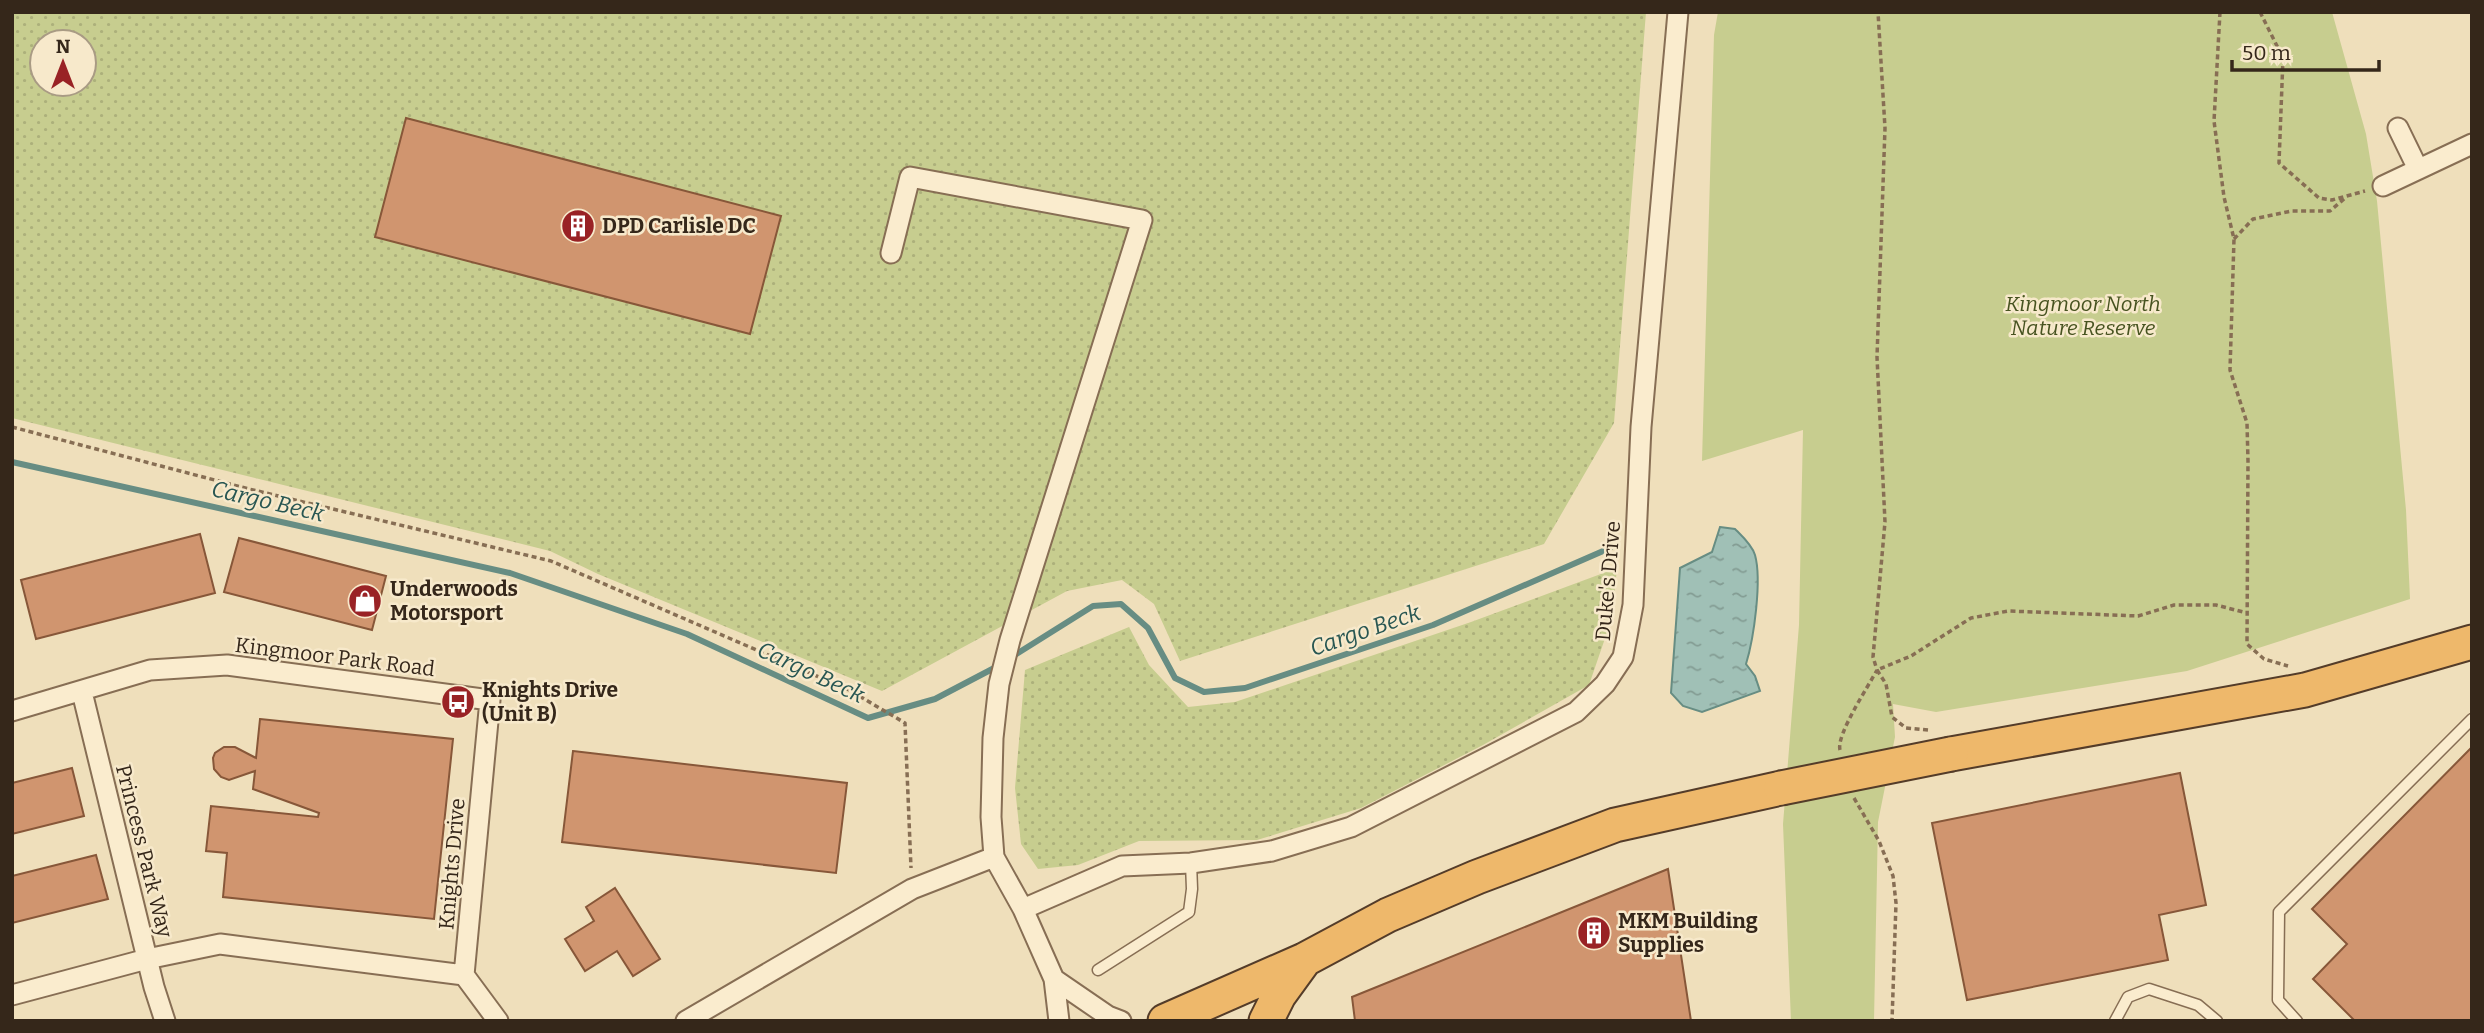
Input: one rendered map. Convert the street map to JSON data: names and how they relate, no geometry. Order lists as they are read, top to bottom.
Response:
{
  "streets": {
    "street": [
      "Duke's Drive",
      "Kingmoor Park Road",
      "Princess Park Way",
      "Knights Drive"
    ]
  },
  "crossings": [
    ["Kingmoor Park Road", "Princess Park Way"],
    ["Kingmoor Park Road", "Knights Drive"]
  ],
  "water": ["Cargo Beck"],
  "parks": ["Kingmoor North Nature Reserve"],
  "places": {
    "building": ["DPD Carlisle DC", "MKM Building Supplies"],
    "shop": ["Underwoods Motorsport"],
    "bus stop": ["Knights Drive (Unit B)"]
  },
  "scale_bar": "50 m",
  "north": "top"
}
